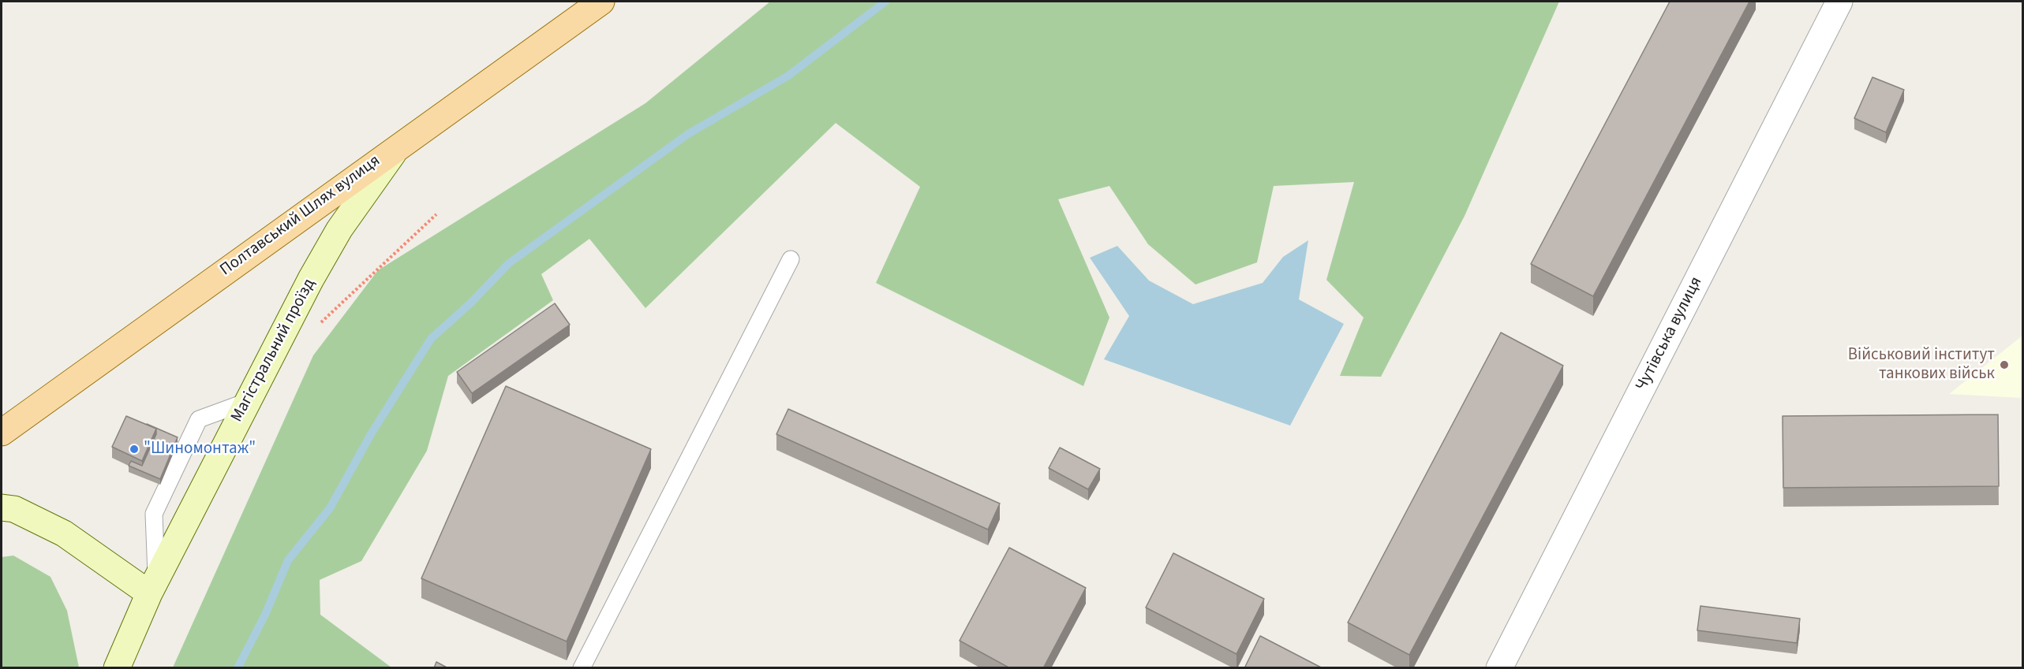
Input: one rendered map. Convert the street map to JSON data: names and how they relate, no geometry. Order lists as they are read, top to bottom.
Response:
{
  "streets": {
    "main road": ["Полтавський Шлях вулиця", "Магістральний проїзд"],
    "street": ["Чутівська вулиця"]
  },
  "crossings": [
    ["Полтавський Шлях вулиця", "Магістральний проїзд"]
  ],
  "places": ["Військовий інститут танкових військ", "\"Шиномонтаж\""]
}
